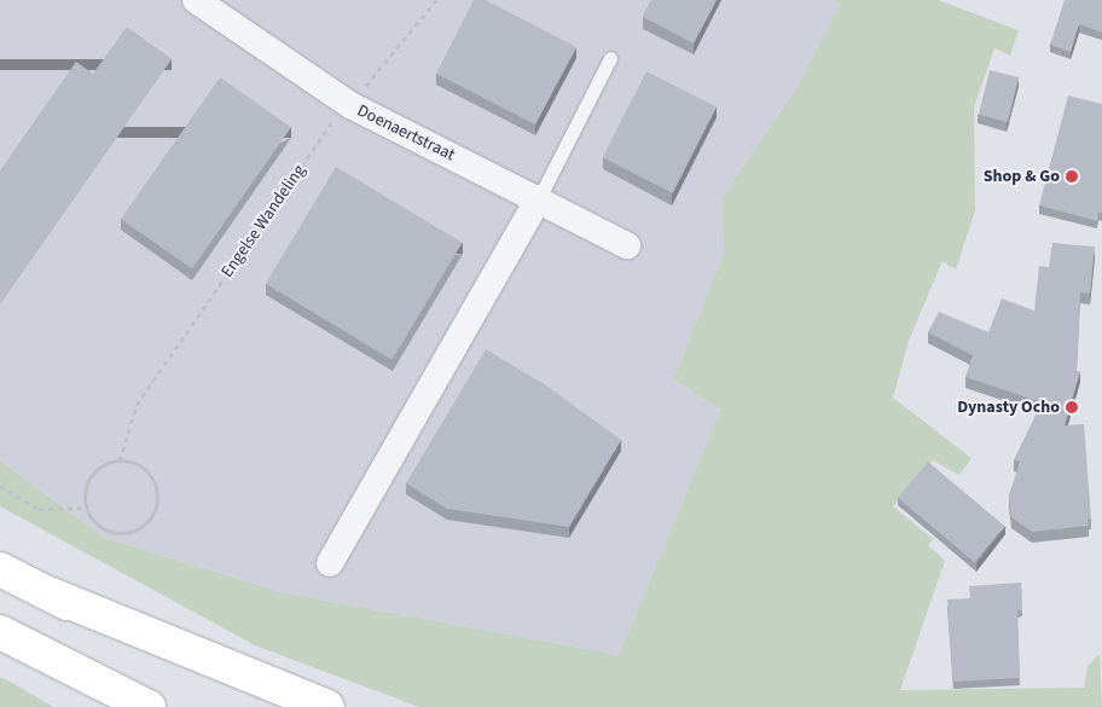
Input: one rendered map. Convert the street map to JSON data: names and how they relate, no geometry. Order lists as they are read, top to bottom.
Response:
{
  "streets": {
    "street": ["Doenaertstraat"],
    "path": ["Engelse Wandeling"]
  },
  "crossings": [
    ["Doenaertstraat", "Engelse Wandeling"]
  ],
  "places": ["Shop & Go", "Dynasty Ocho"]
}
